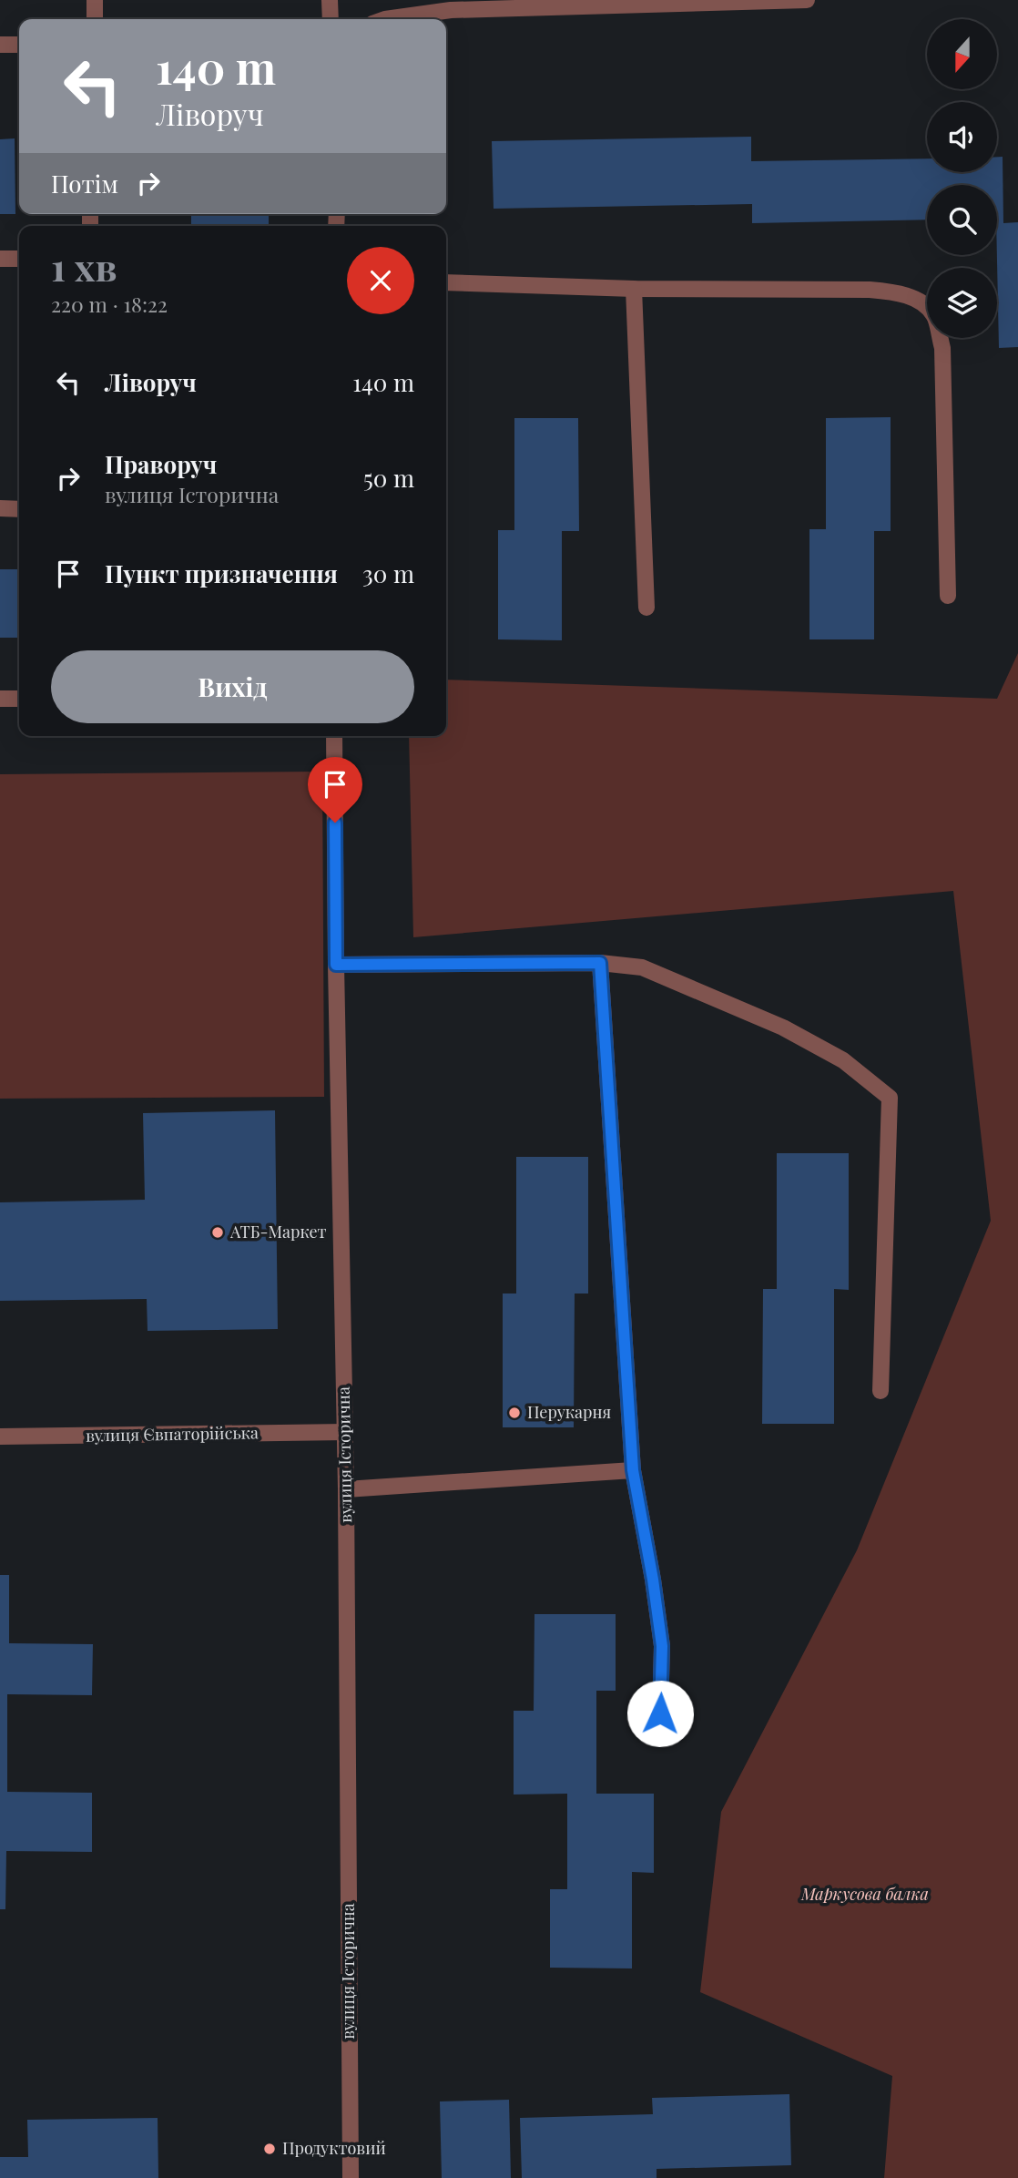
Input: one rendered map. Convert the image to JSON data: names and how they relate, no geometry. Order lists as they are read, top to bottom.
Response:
{
  "streets": {
    "street": ["вулиця Євпаторійська", "вулиця Історична"]
  },
  "crossings": [
    ["вулиця Євпаторійська", "вулиця Історична"]
  ],
  "parks": ["Маркусова балка"],
  "places": ["АТБ-Маркет", "Перукарня", "Продуктовий"],
  "north": "bottom",
  "page": {
    "turn": ["140 m", "Ліворуч"],
    "then": "Потім",
    "heading": ["1 хв", "220 m · 18:22"],
    "list": [
      {
        "name": "Ліворуч",
        "value": "140 m"
      },
      {
        "name": "Праворуч",
        "note": "вулиця Історична",
        "value": "50 m"
      },
      {
        "name": "Пункт призначення",
        "value": "30 m"
      }
    ],
    "buttons": "Вихід"
  }
}
